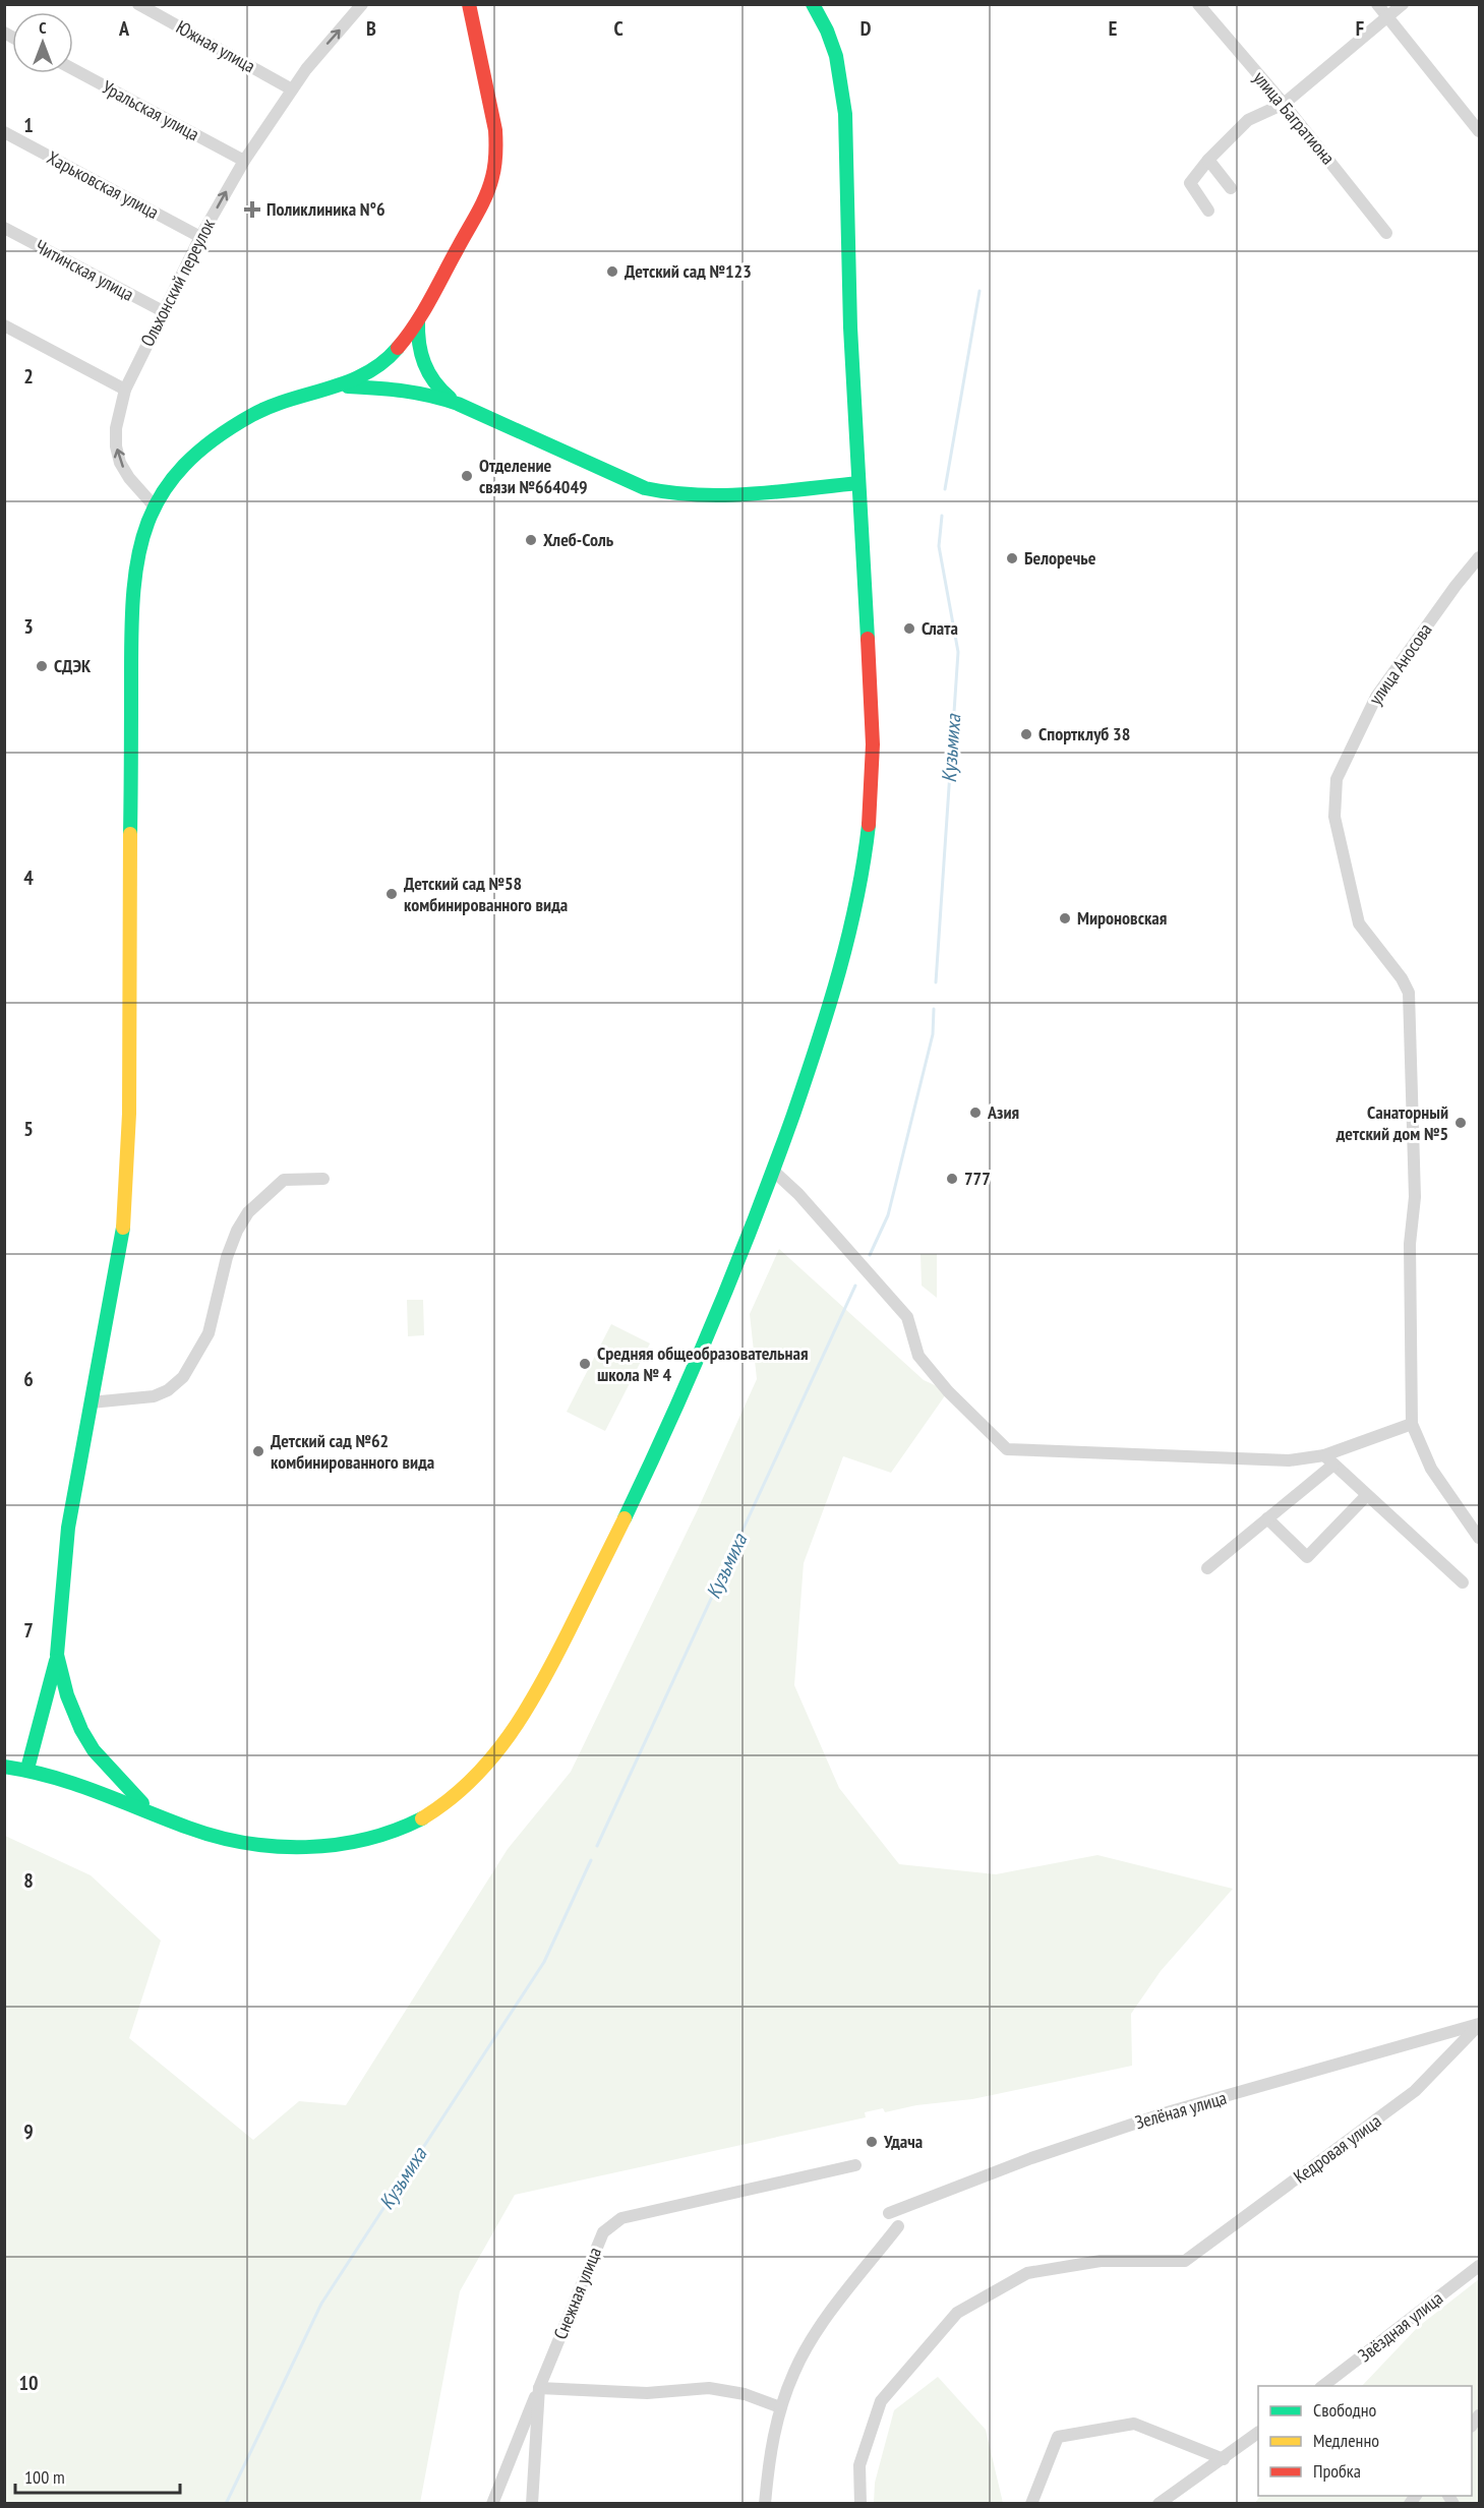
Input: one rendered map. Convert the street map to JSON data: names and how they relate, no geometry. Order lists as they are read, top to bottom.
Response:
{
  "streets": {
    "street": [
      "Южная улица",
      "Уральская улица",
      "улица Багратиона",
      "Харьковская улица",
      "Читинская улица",
      "Ольхонский переулок",
      "улица Аносова",
      "Зелёная улица",
      "Кедровая улица",
      "Снежная улица",
      "Звёздная улица"
    ]
  },
  "crossings": [
    ["Южная улица", "Ольхонский переулок"],
    ["Уральская улица", "Ольхонский переулок"],
    ["Харьковская улица", "Ольхонский переулок"],
    ["Читинская улица", "Ольхонский переулок"],
    ["Зелёная улица", "Кедровая улица"]
  ],
  "one_way": ["Ольхонский переулок"],
  "water": ["Кузьмиха"],
  "places": {
    "health": ["Поликлиника N°6"],
    "other": [
      "Детский сад №123",
      "Отделение связи №664049",
      "Хлеб-Соль",
      "Белоречье",
      "Слата",
      "СДЭК",
      "Спортклуб 38",
      "Детский сад №58 комбинированного вида",
      "Мироновская",
      "Азия",
      "Санаторный детский дом №5",
      "777",
      "Средняя общеобразовательная школа № 4",
      "Детский сад №62 комбинированного вида",
      "Удача"
    ]
  },
  "legend": ["Свободно", "Медленно", "Пробка"],
  "scale_bar": "100 m",
  "north": "top",
  "grid": {
    "columns": [
      "A",
      "B",
      "C",
      "D",
      "E",
      "F"
    ],
    "rows": [
      "1",
      "2",
      "3",
      "4",
      "5",
      "6",
      "7",
      "8",
      "9",
      "10"
    ]
  }
}
